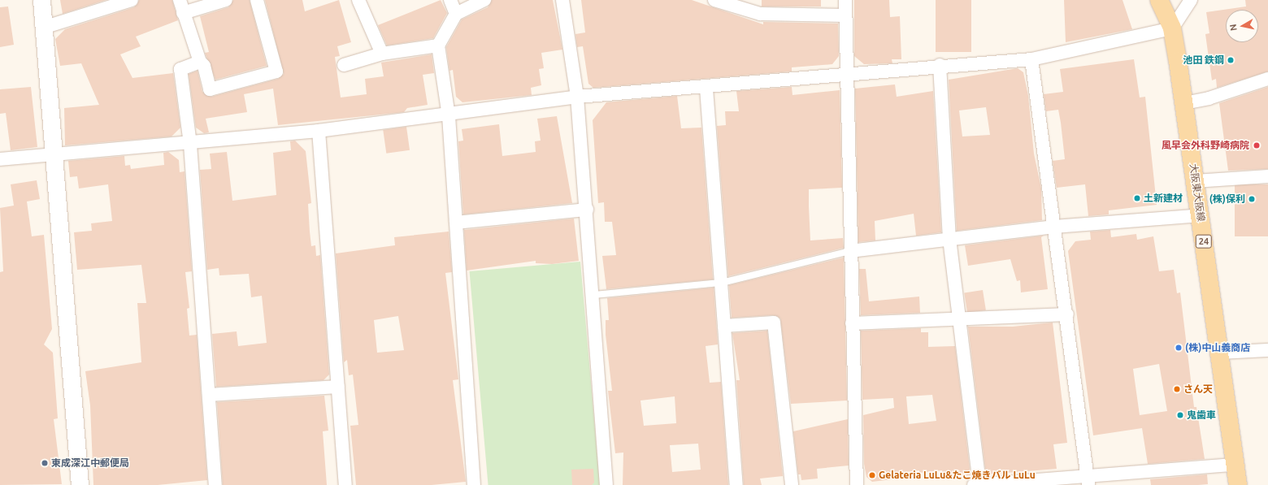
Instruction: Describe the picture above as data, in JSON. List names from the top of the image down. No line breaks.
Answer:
{"streets":{"main road":["大阪東大阪線","24"]},"places":["池田 鉄鋼","風早会外科野崎病院","土新建材","(株)保利","(株)中山義商店","さん天","鬼歯車","東成深江中郵便局","Gelateria LuLu&たこ焼きバル LuLu"],"north":"left"}
